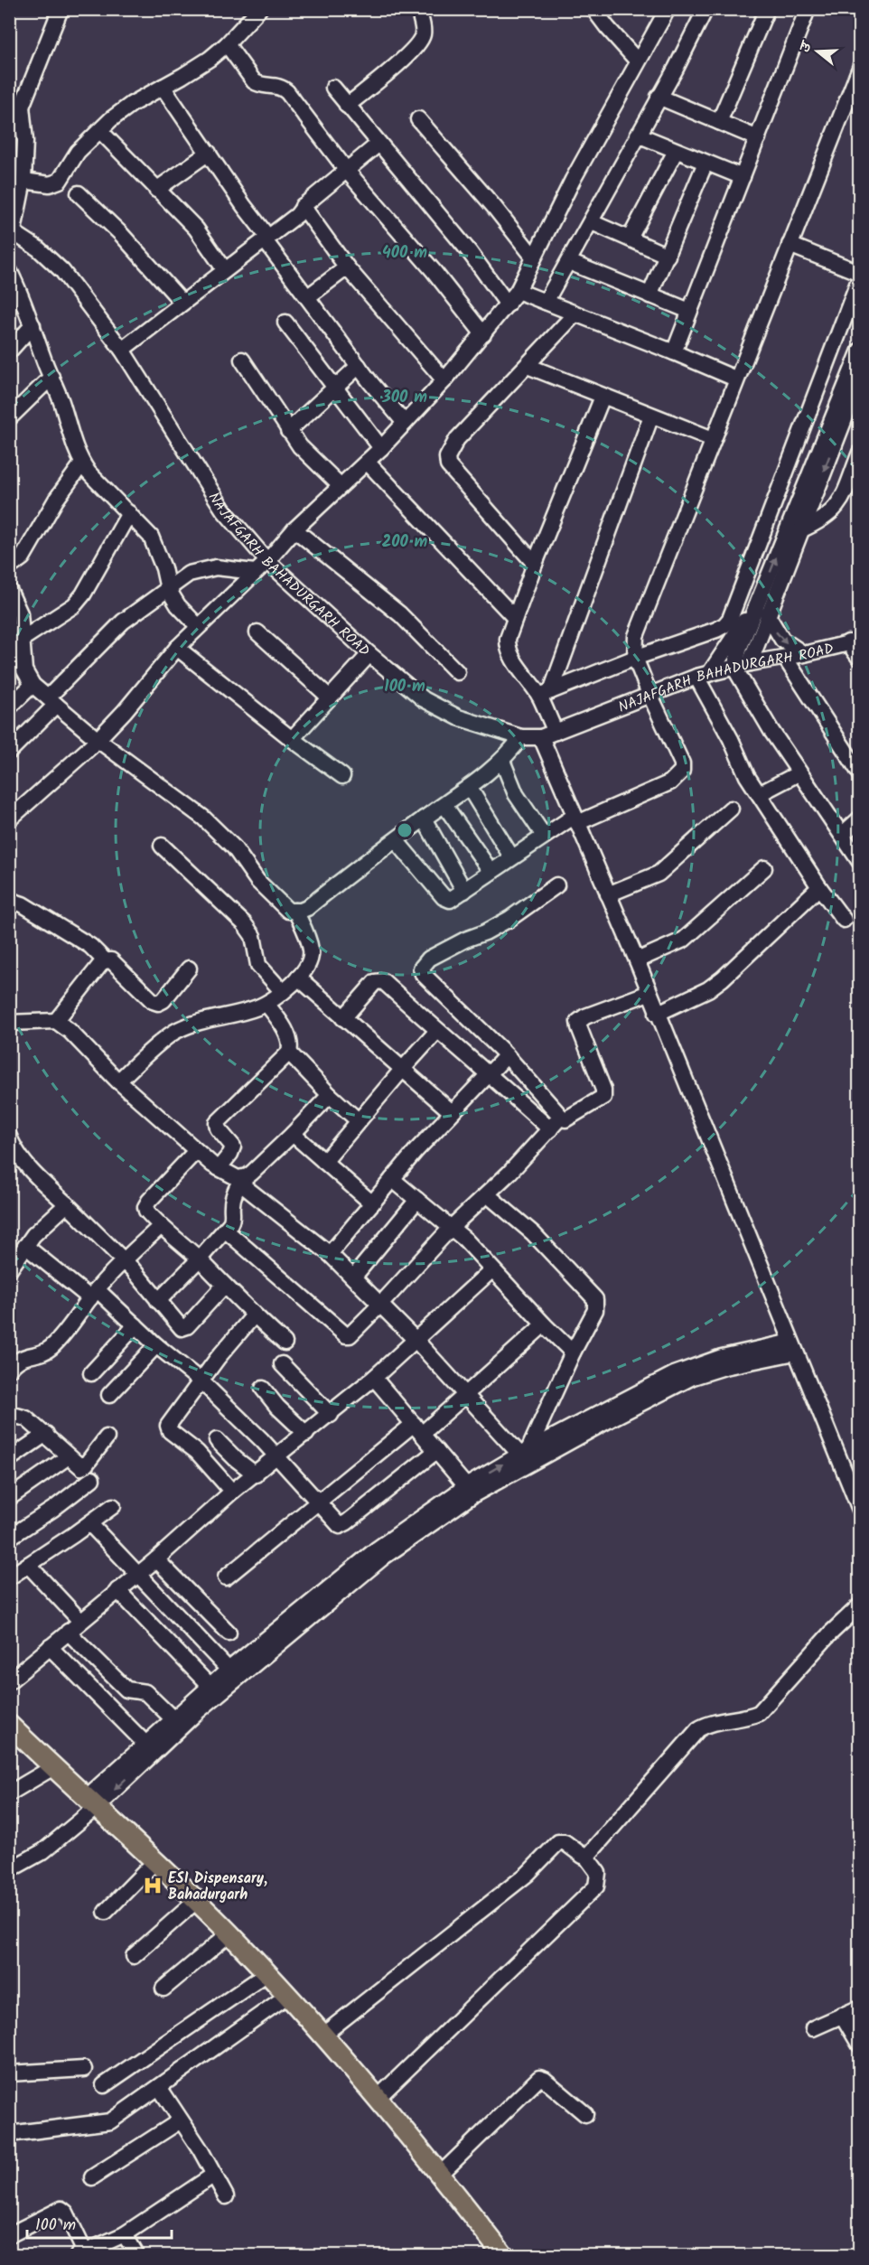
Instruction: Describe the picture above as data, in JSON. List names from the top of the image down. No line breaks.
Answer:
{"streets":{"street":["NAJAFGARH BAHADURGARH ROAD"]},"places":{"hospital":["ESI Dispensary, Bahadurgarh"]},"scale_bar":"100 m","north":"left","rings":["400 m","300 m","200 m","100 m"]}
